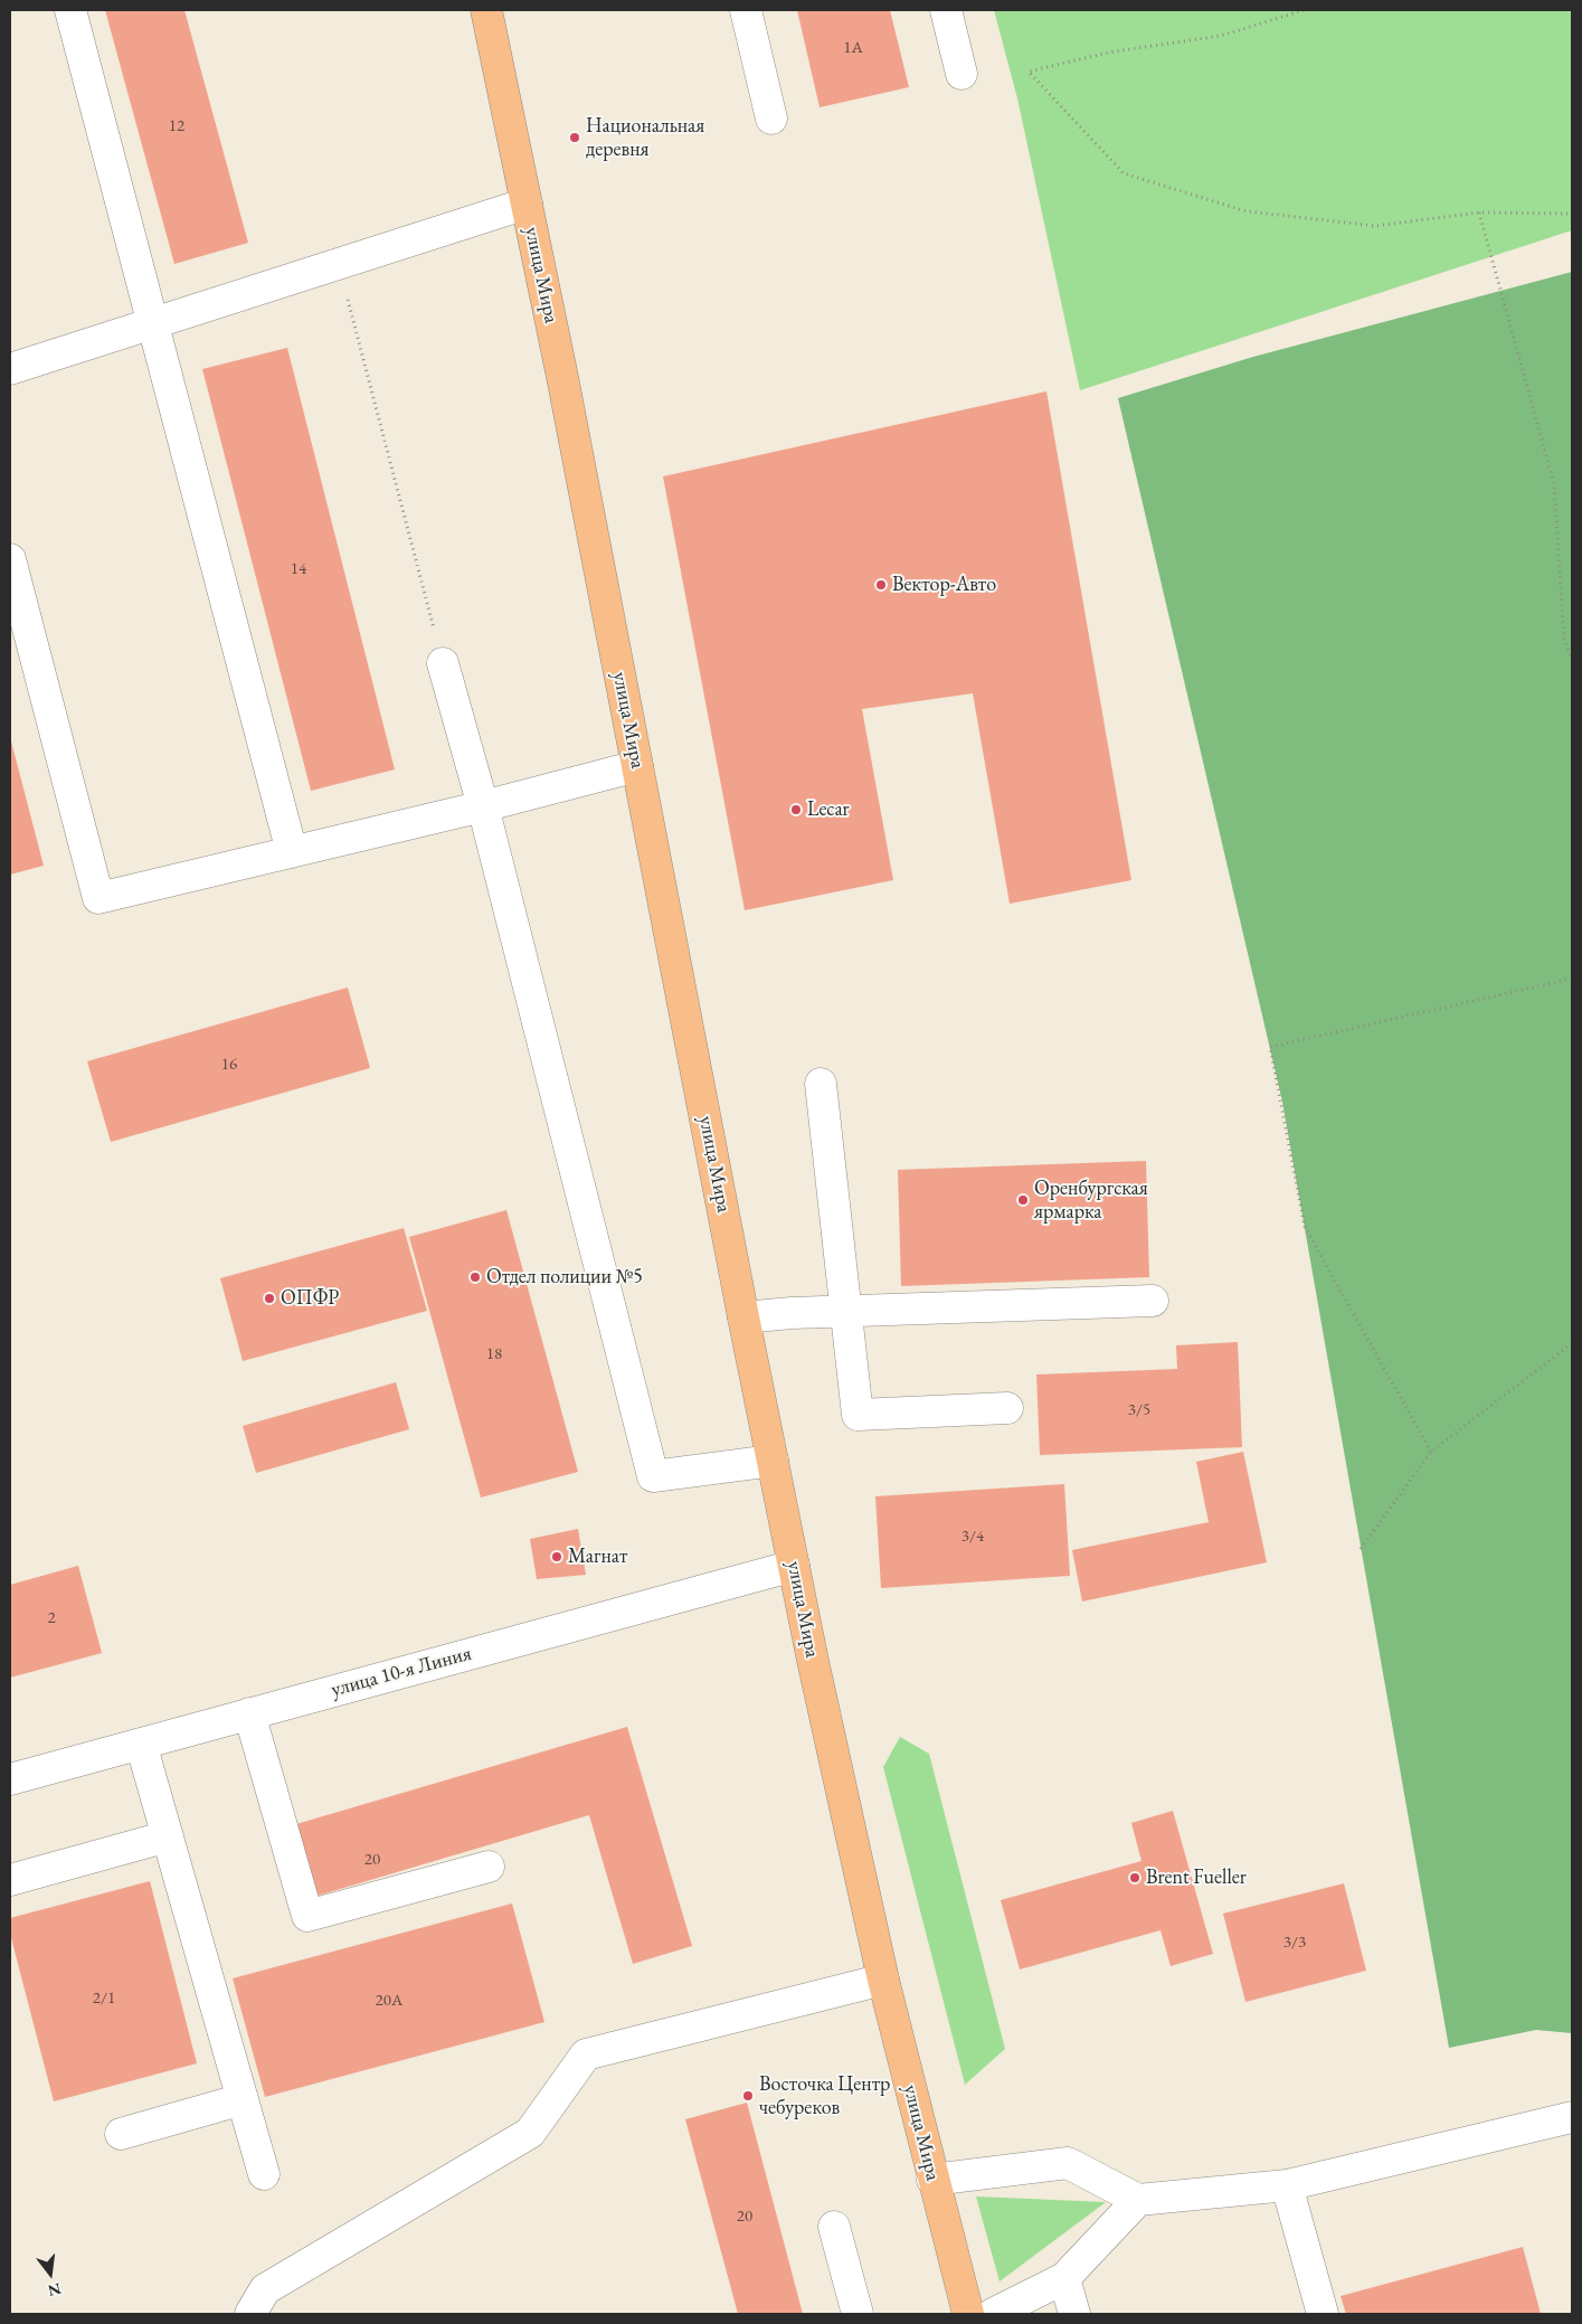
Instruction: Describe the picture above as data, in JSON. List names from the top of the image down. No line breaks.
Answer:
{"streets":{"main road":["улица Мира"],"street":["улица 10-я Линия"]},"crossings":[["улица Мира","улица 10-я Линия"]],"places":["Национальная деревня","Вектор-Авто","Lecar","Оренбургская ярмарка","Отдел полиции №5","ОПФР","Магнат","Brent Fueller","Восточка Центр чебуреков"],"house_numbers":["1А","12","14","16","18","3/5","3/4","2","20","3/3","2/1","20А","20"],"north":"bottom"}
